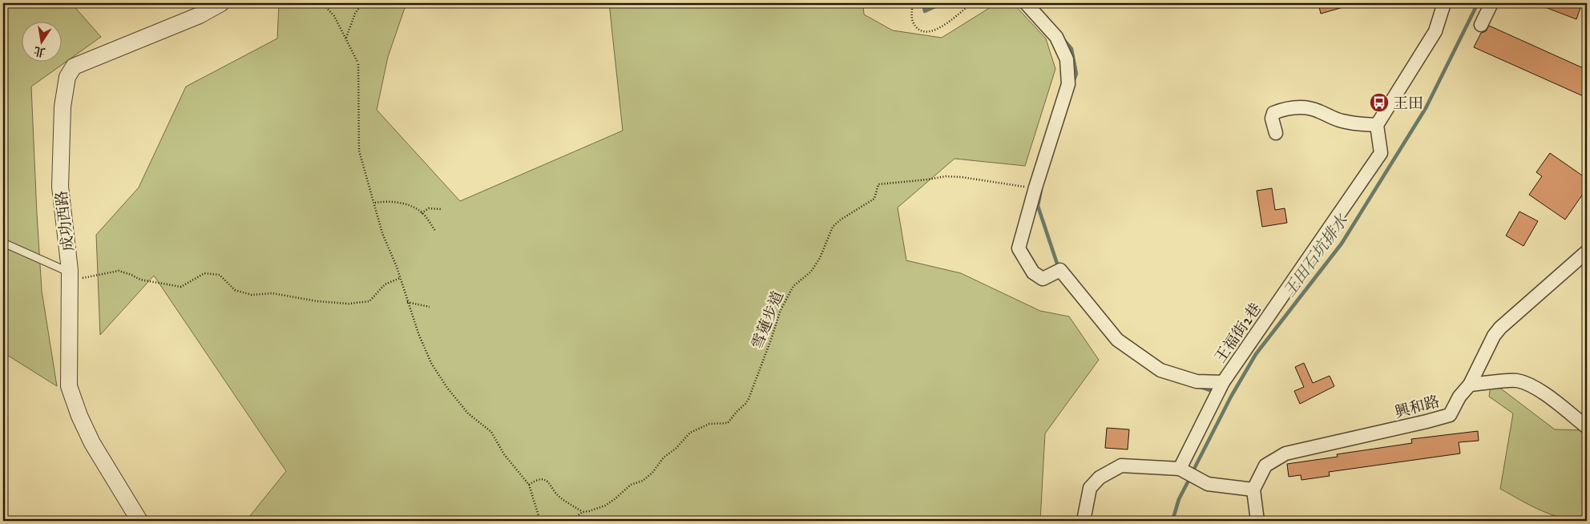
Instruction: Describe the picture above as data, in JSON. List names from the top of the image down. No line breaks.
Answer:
{"streets":{"street":["成功西路","王福街2巷","興和路"],"path":["雪蓮步道"]},"water":["王田石坑排水"],"places":{"bus stop":["王田"]},"north":"bottom"}
